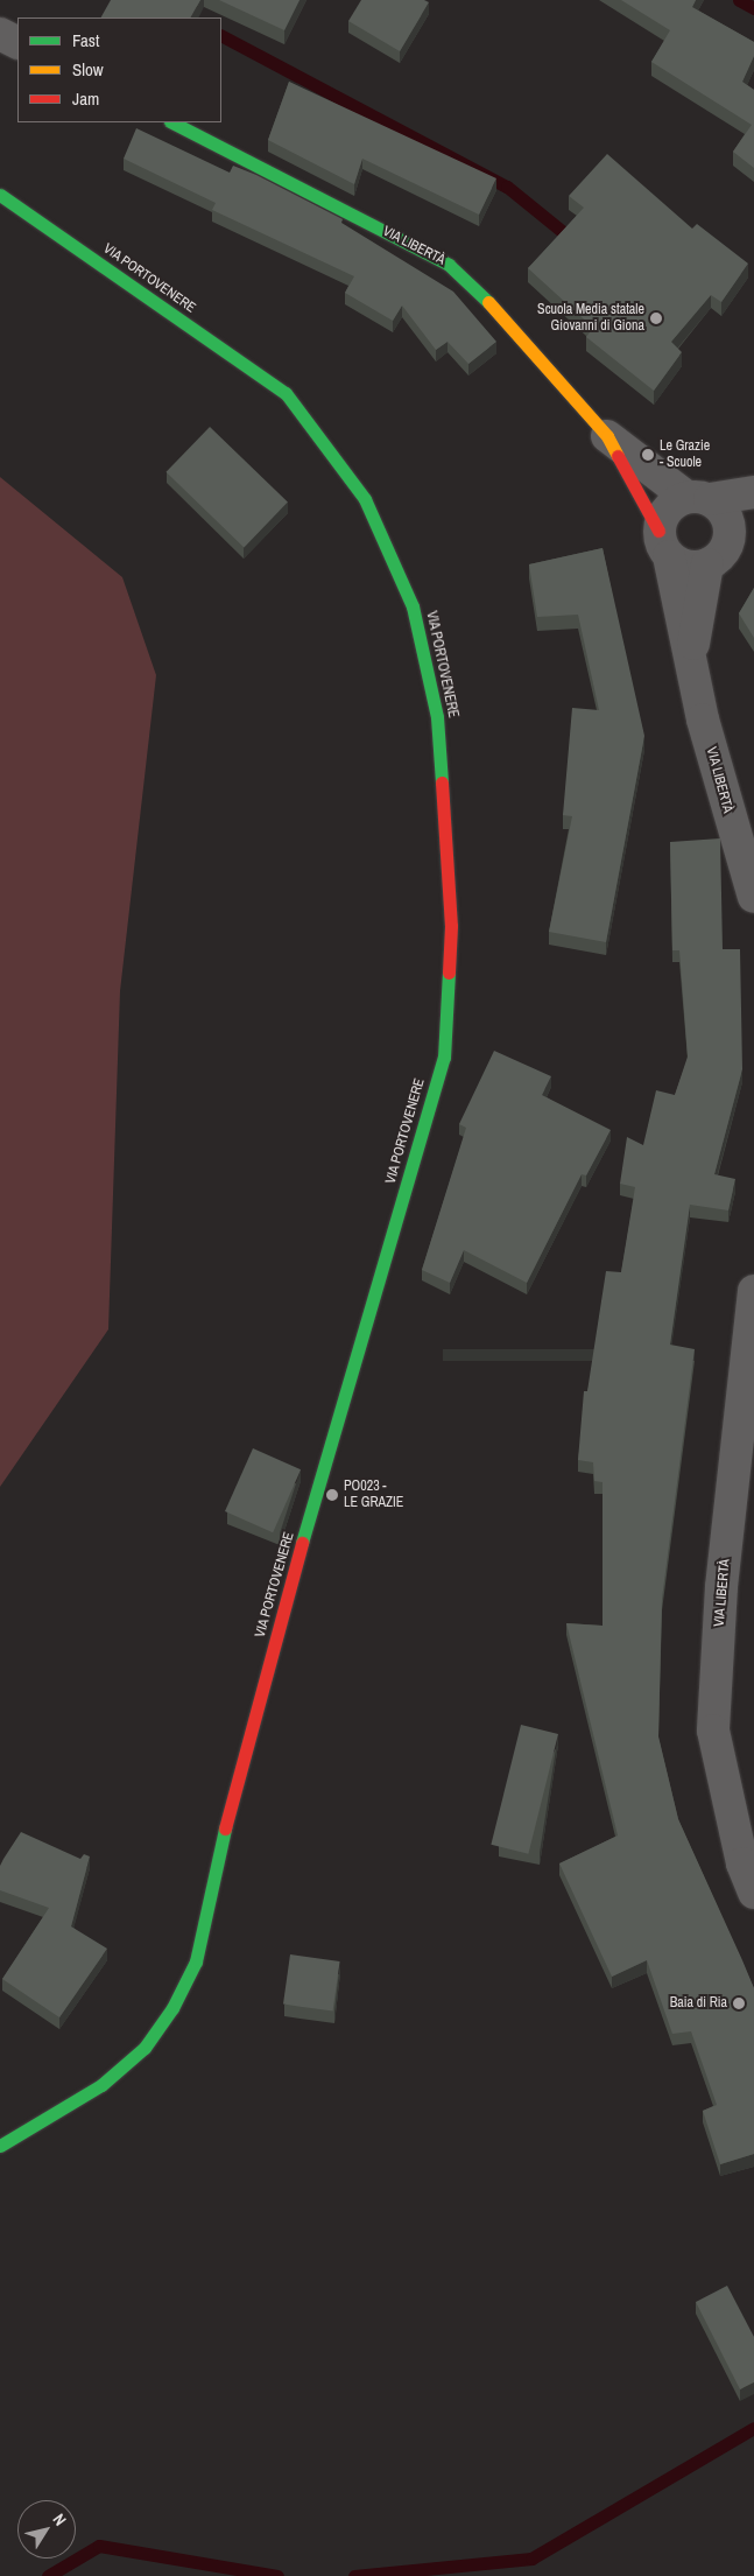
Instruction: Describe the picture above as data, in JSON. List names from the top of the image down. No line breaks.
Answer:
{"streets":{"main road":["VIA LIBERTÀ","VIA PORTOVENERE"]},"places":["Scuola Media statale Giovanni di Giona","Le Grazie - Scuole","PO023 - LE GRAZIE","Baia di Ria"],"legend":["Fast","Slow","Jam"],"north":"top right"}
